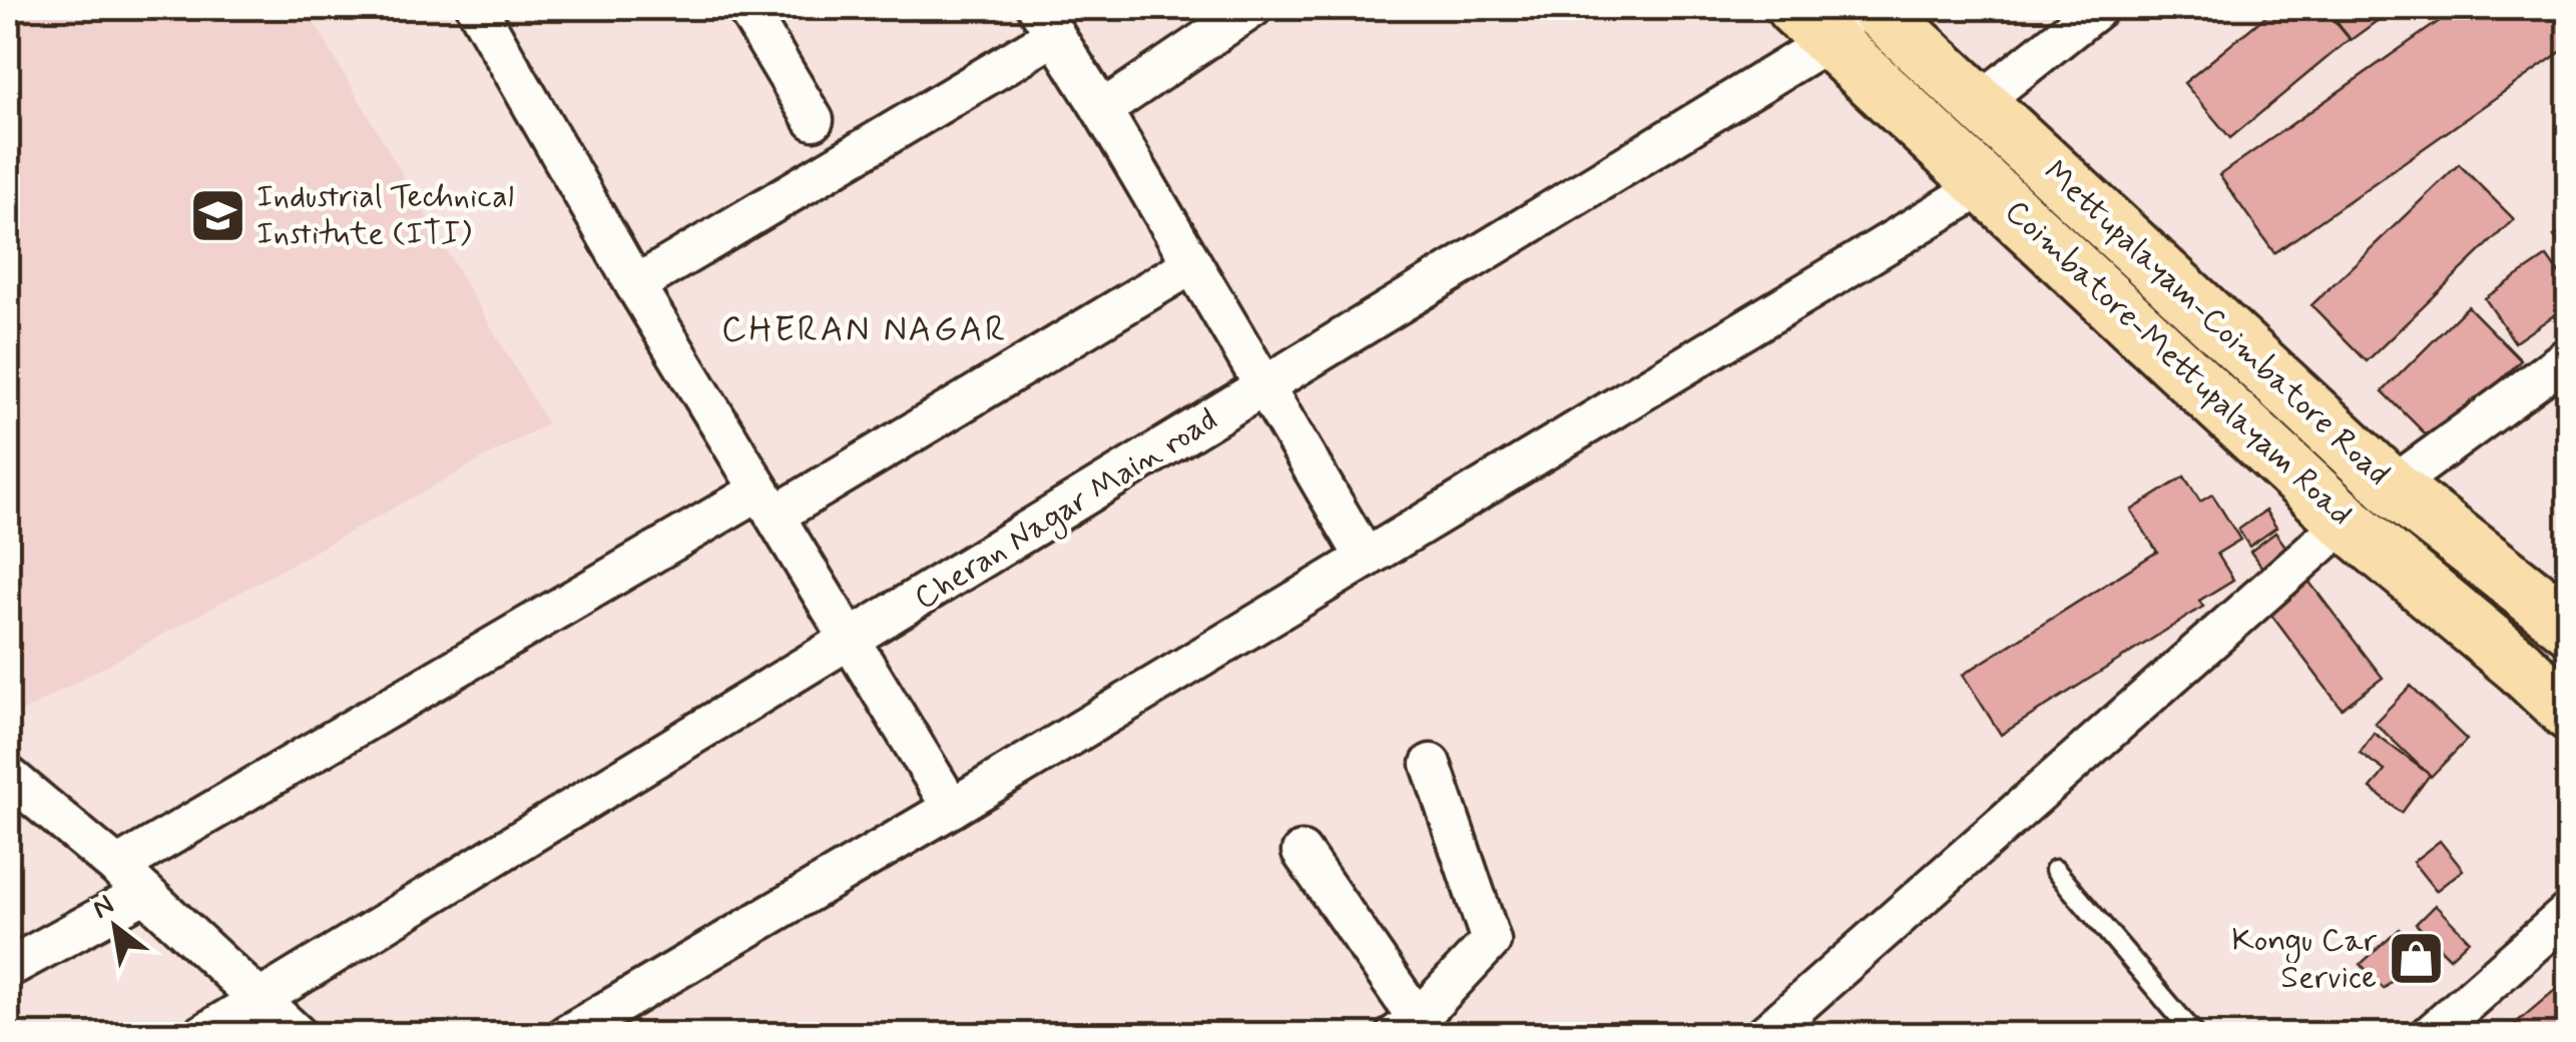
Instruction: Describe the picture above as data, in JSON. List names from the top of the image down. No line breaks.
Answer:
{"streets":{"highway":["Mettupalayam-Coimbatore Road","Coimbatore-Mettupalayam Road"],"street":["Cheran Nagar Main road"]},"crossings":[["Coimbatore-Mettupalayam Road","Cheran Nagar Main road"]],"districts":["CHERAN NAGAR"],"places":{"school or university":["Industrial Technical Institute (ITI)"],"shop":["Kongu Car Service"]},"north":"top left"}
